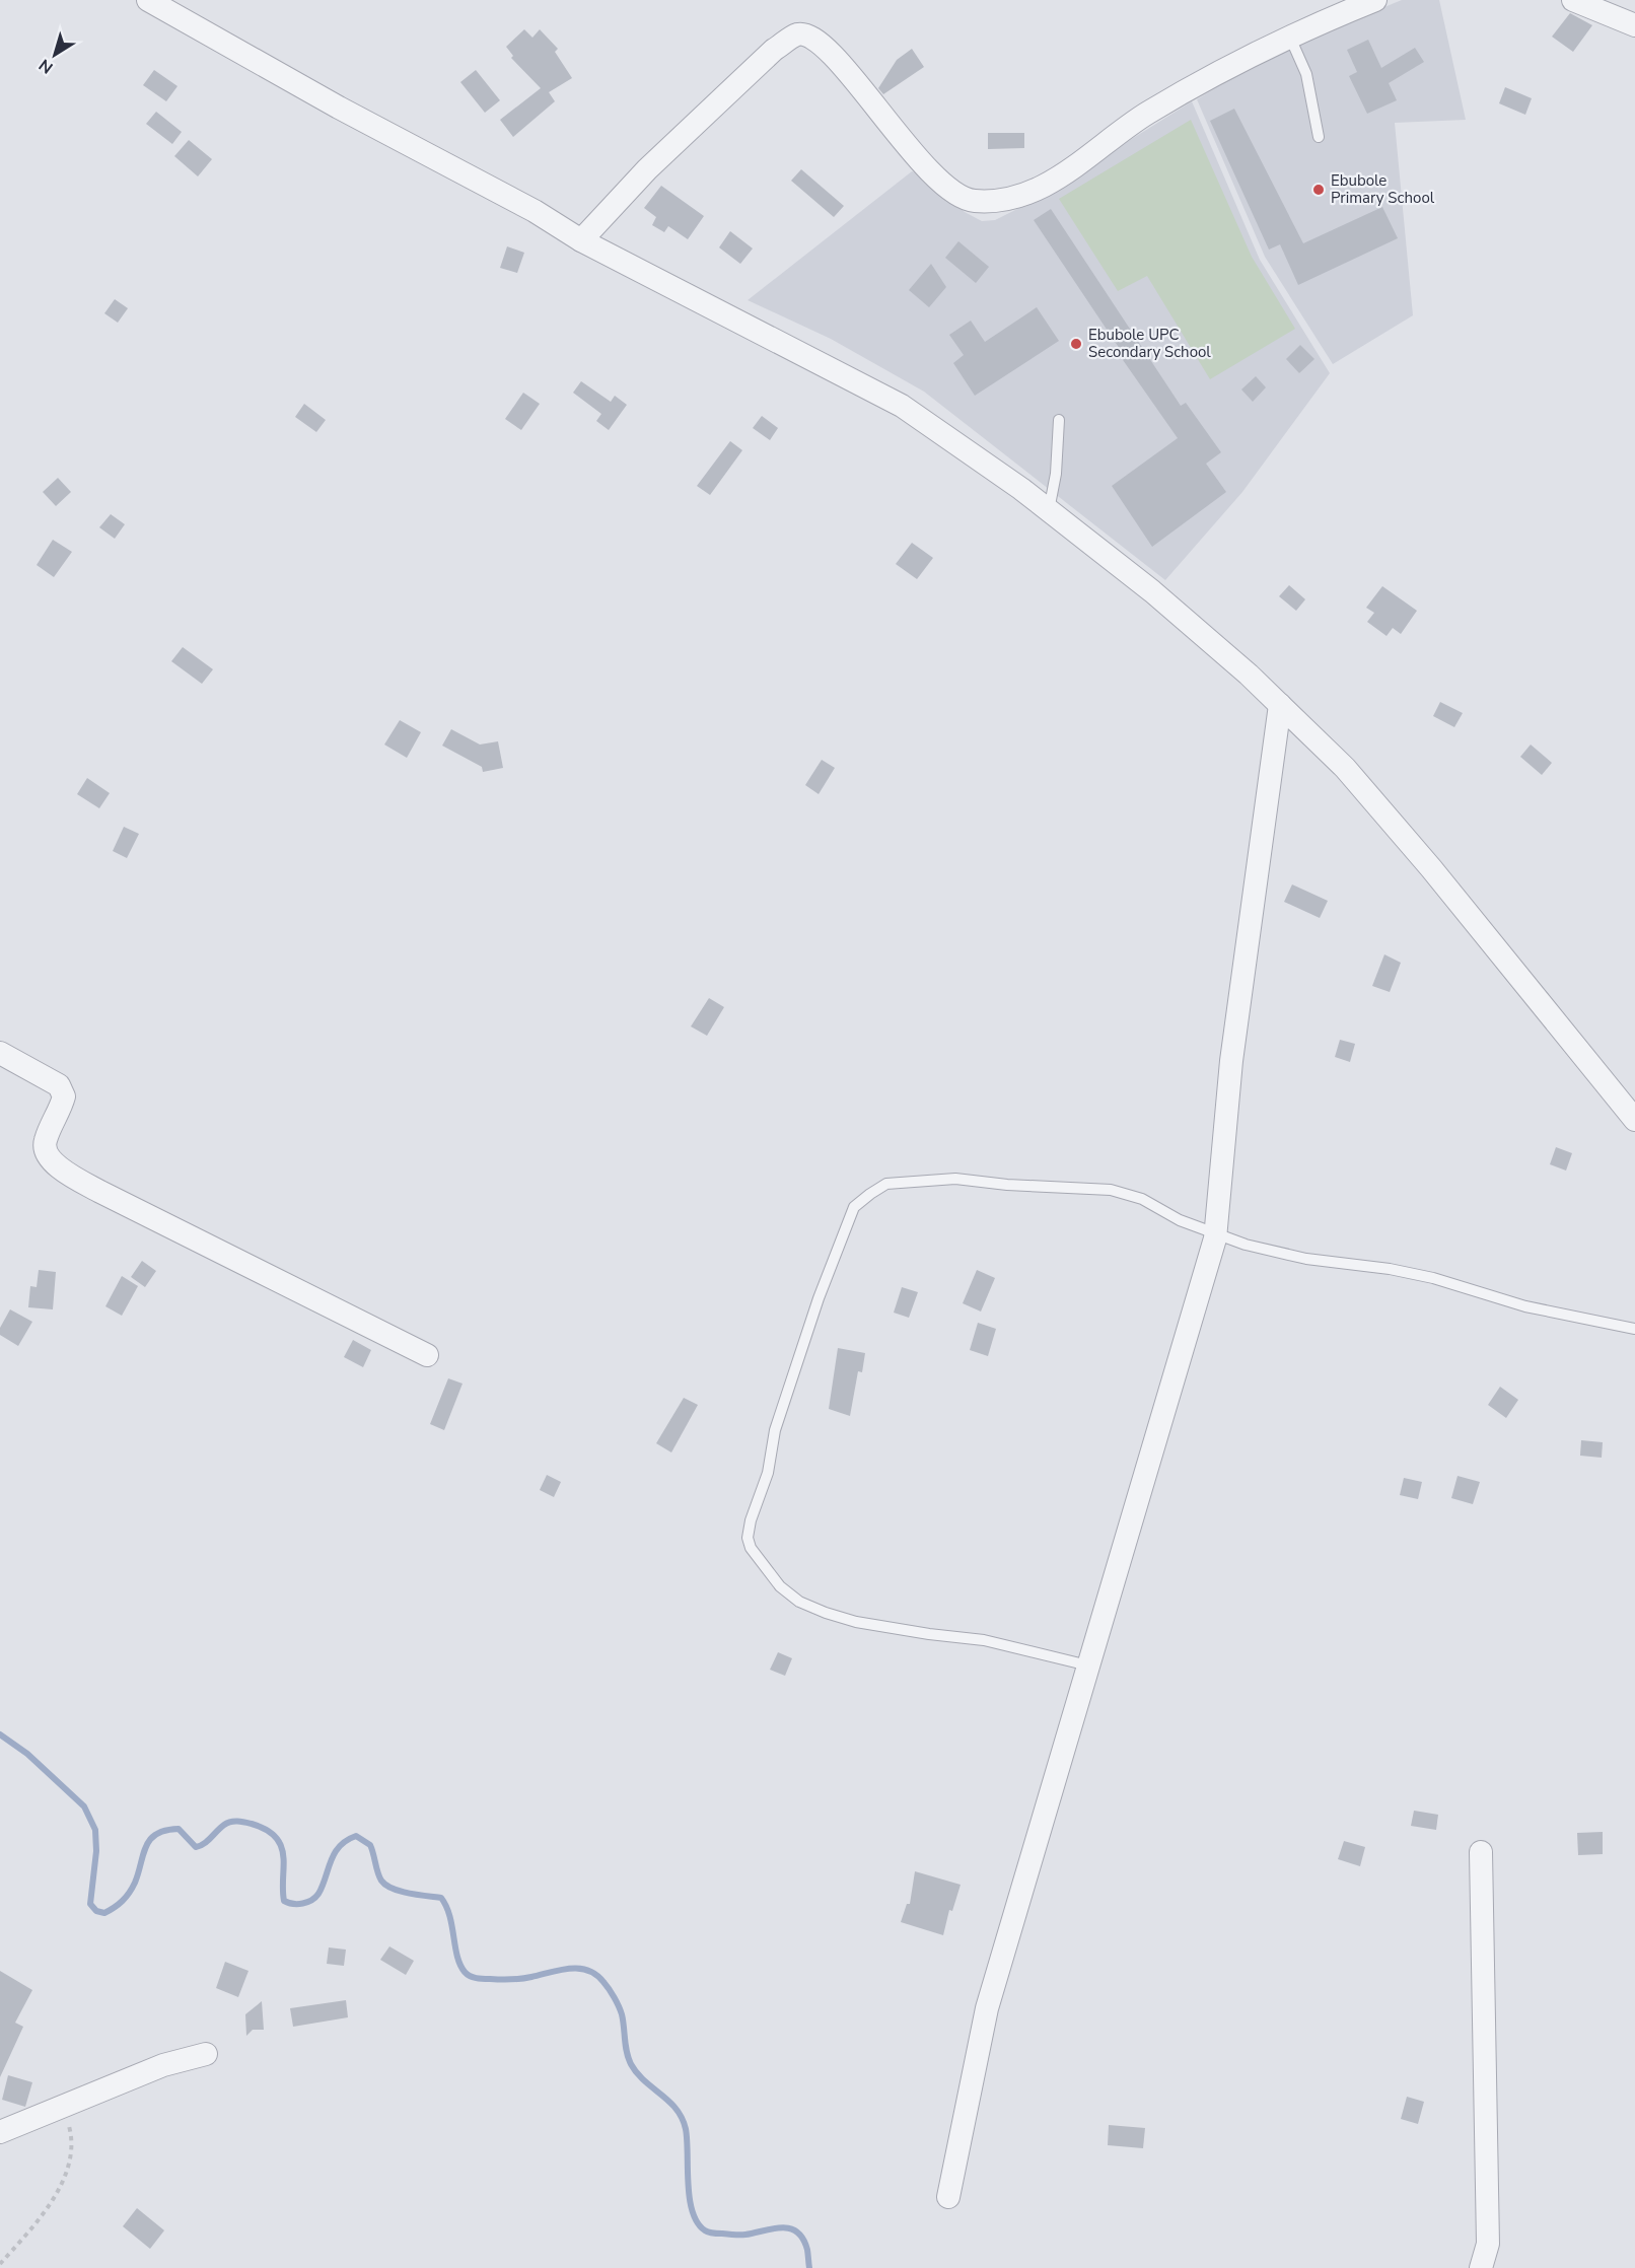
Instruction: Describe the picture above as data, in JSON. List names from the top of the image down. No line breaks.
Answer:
{"places":["Ebubole Primary School","Ebubole UPC Secondary School"],"north":"bottom left"}
